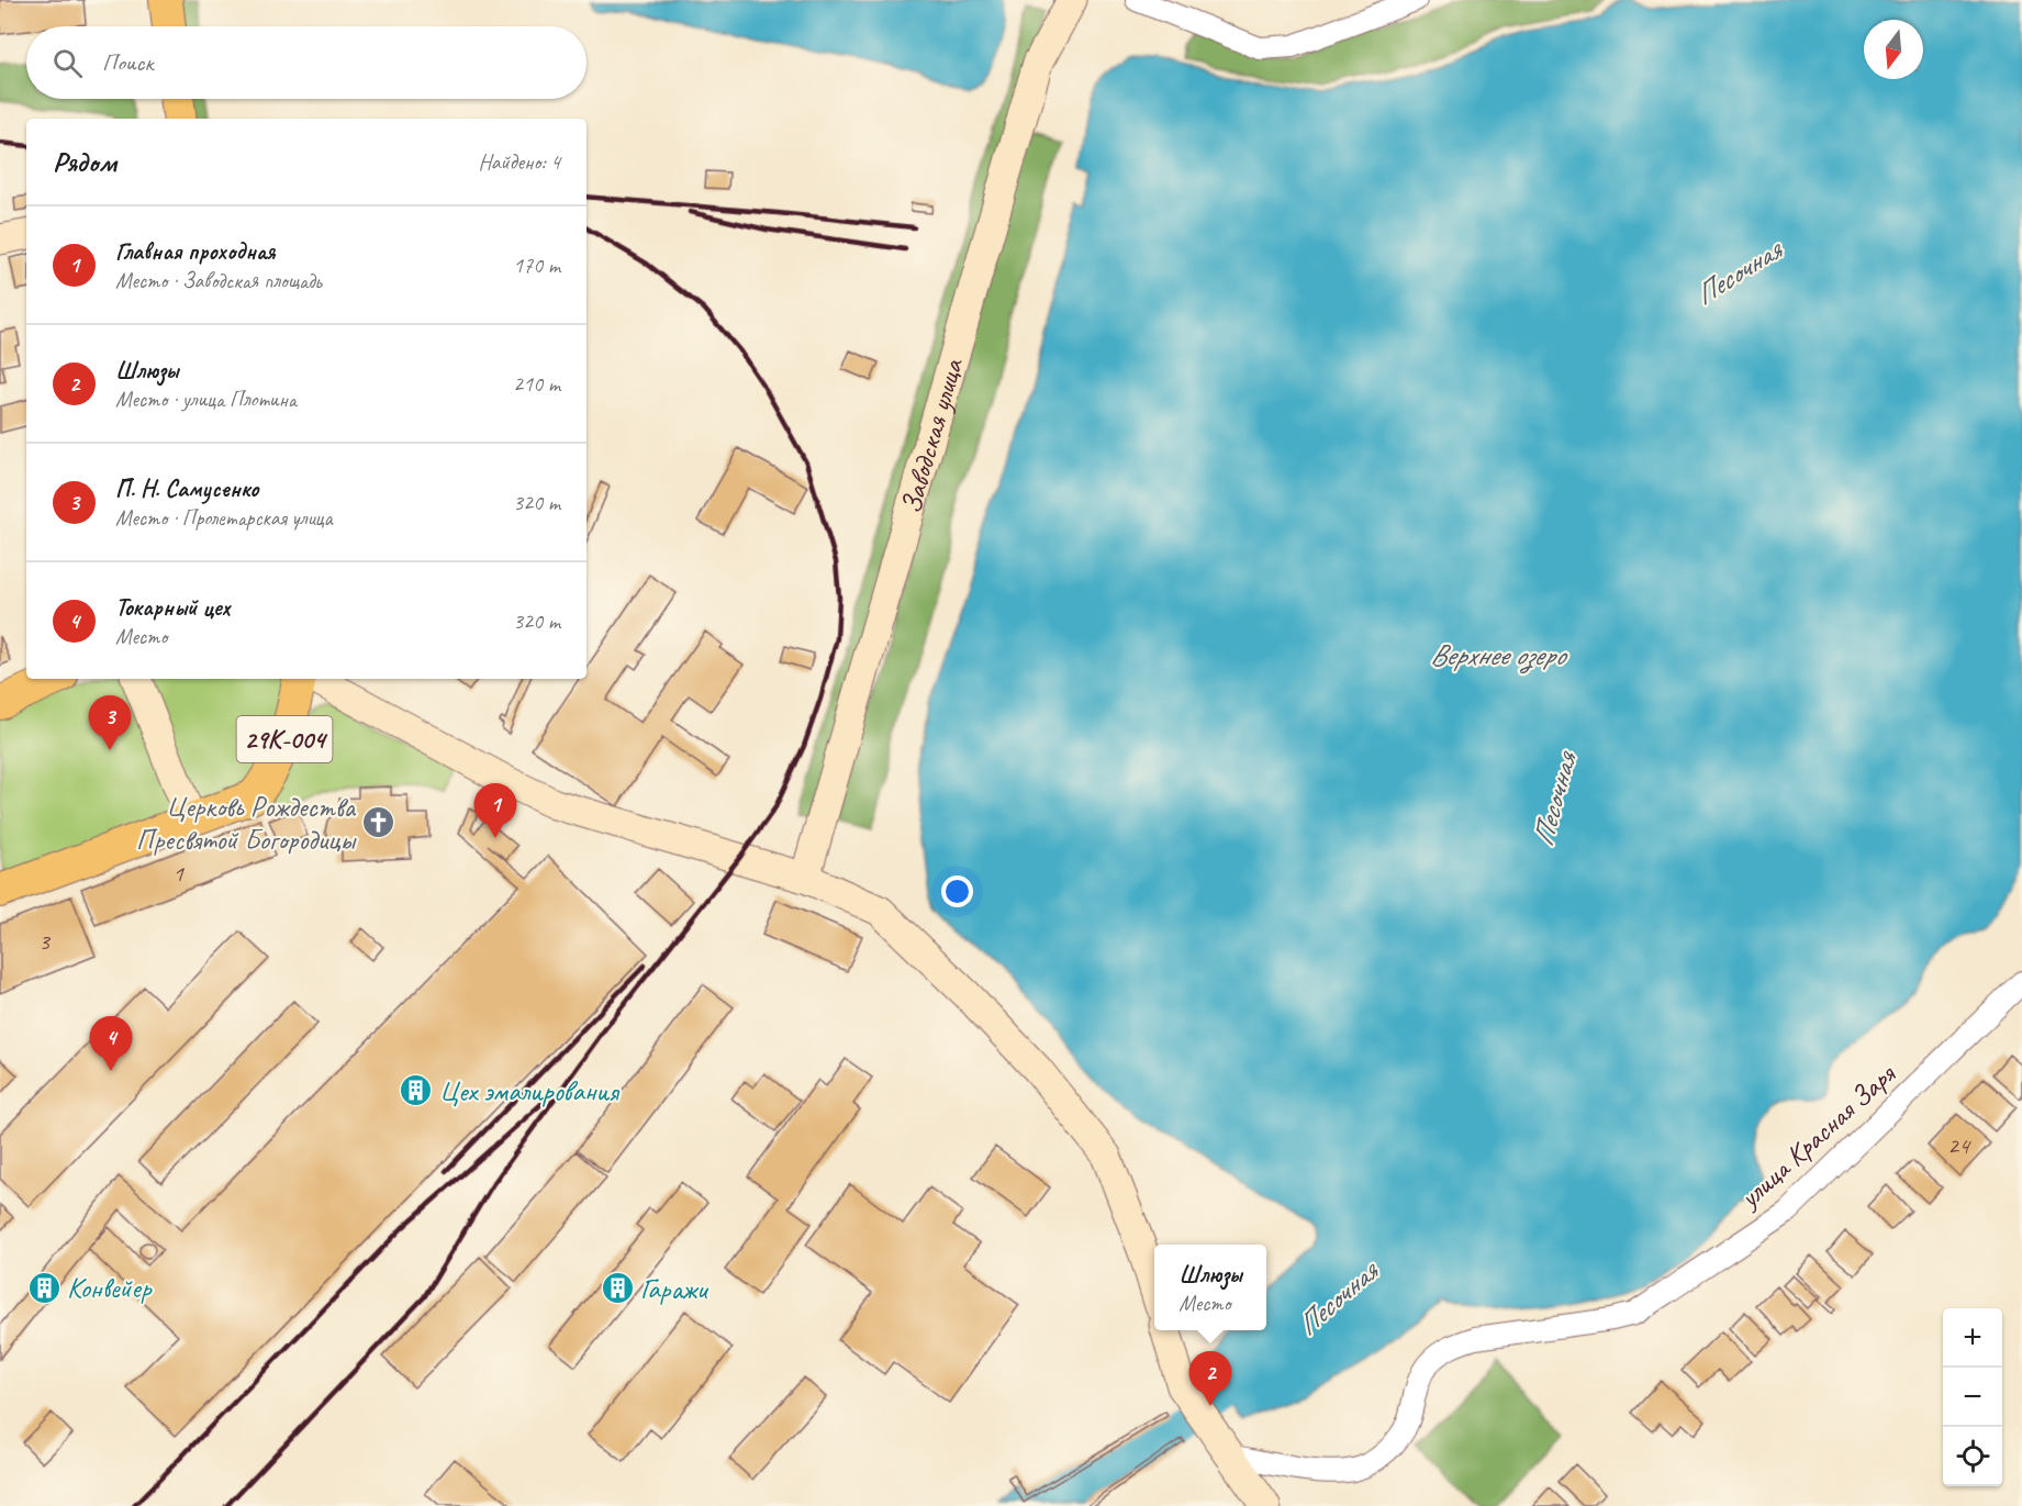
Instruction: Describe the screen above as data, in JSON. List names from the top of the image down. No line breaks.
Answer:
{"streets":{"main road":["Заводская улица","29К-004"],"street":["улица Красная Заря"]},"water":["Песочная","Верхнее озеро"],"places":{"church":["Церковь Рождества Пресвятой Богородицы"],"building":["Цех эмалирования","Конвейер","Гаражи"]},"house_numbers":["1","3","24"],"north":"bottom","page":{"search":"Поиск","heading":["Рядом","Найдено: 4"],"list":[{"mark":"1","name":"Главная проходная","note":"Место · Заводская площадь","value":"170 m"},{"mark":"2","name":"Шлюзы","note":"Место · улица Плотина","value":"210 m"},{"mark":"3","name":"П. Н. Самусенко","note":"Место · Пролетарская улица","value":"320 m"},{"mark":"4","name":"Токарный цех","note":"Место","value":"320 m"}],"pins":["3","1","4","2"],"popup":["Шлюзы","Место"],"map_buttons":["+","−"]}}
